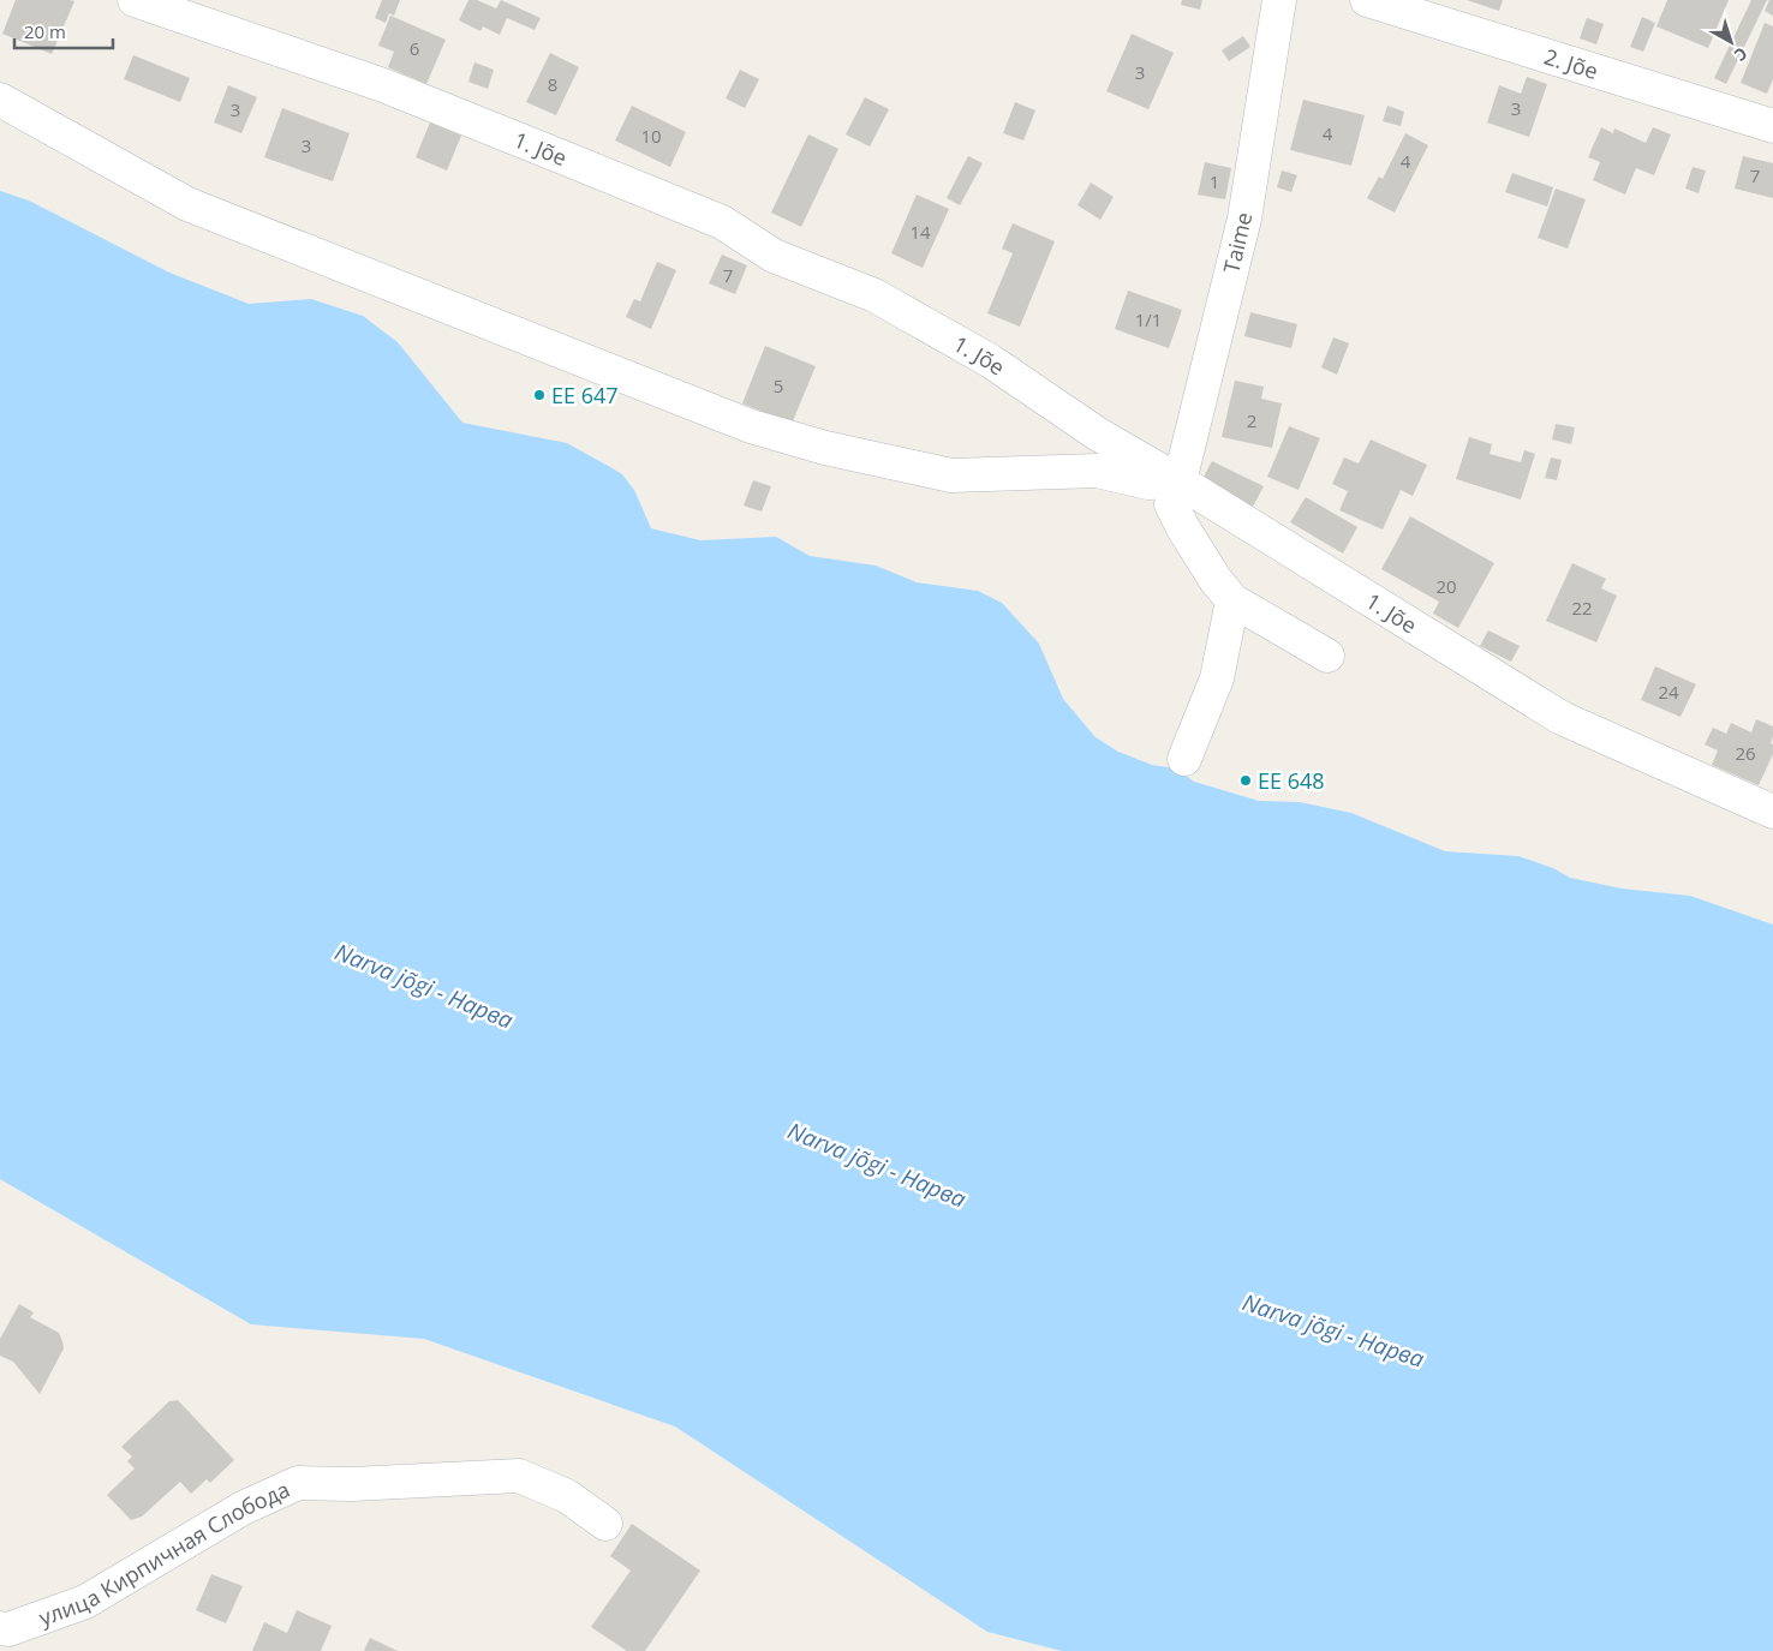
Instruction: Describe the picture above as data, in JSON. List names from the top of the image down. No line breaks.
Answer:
{"streets":{"street":["2. Jõe","1. Jõe","Taime","улица Кирпичная Слобода"]},"crossings":[["1. Jõe","Taime"]],"water":["Narva jõgi - Нарва"],"places":["EE 647","EE 648"],"house_numbers":["6","3","8","3","3","4","10","3","4","7","1","14","7","1/1","5","2","20","22","24","26"],"scale_bar":"20 m","north":"bottom right"}
